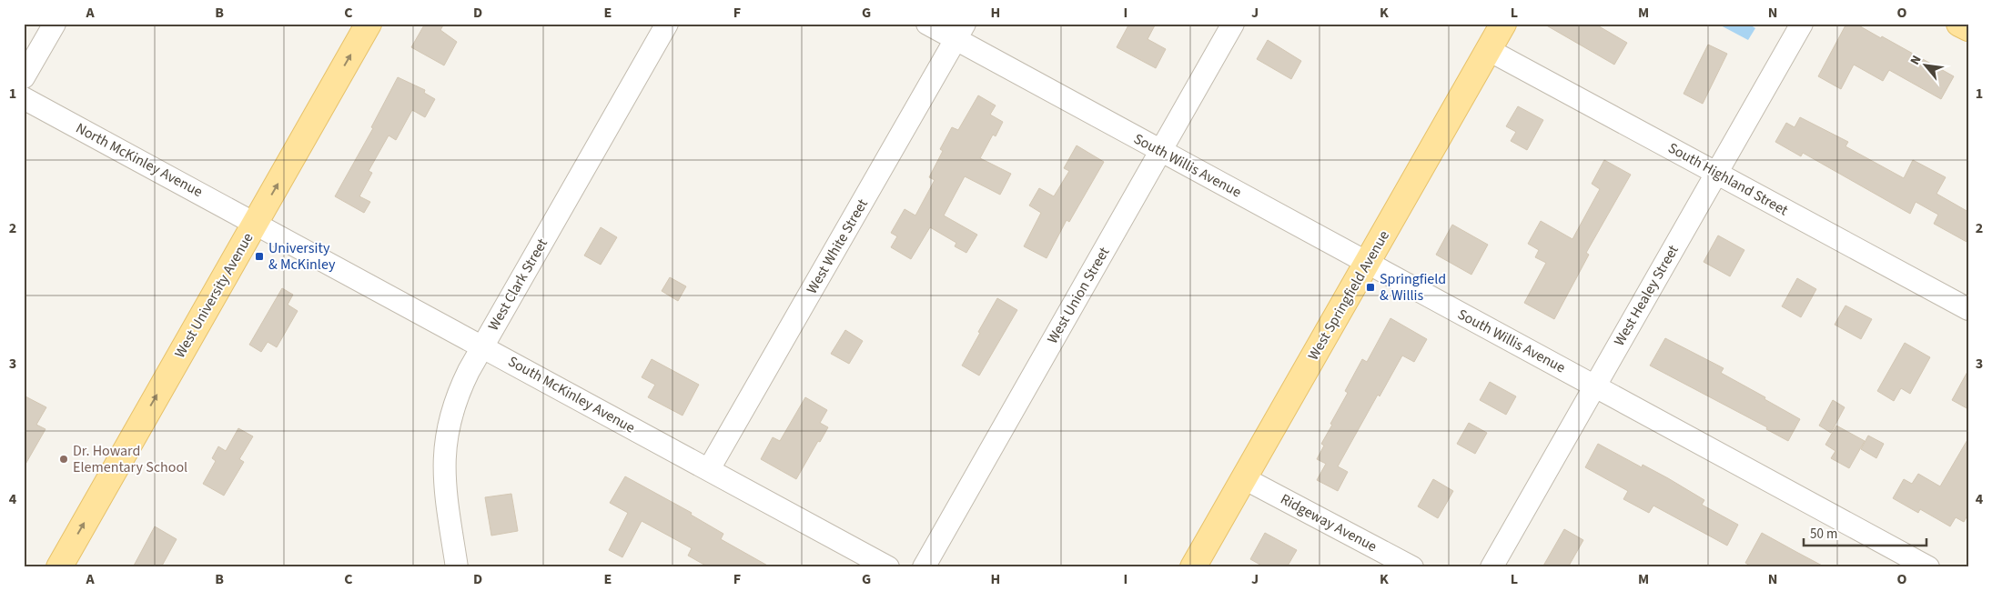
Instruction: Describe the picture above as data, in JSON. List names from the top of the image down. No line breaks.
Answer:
{"streets":{"main road":["West University Avenue","West Springfield Avenue"],"street":["North McKinley Avenue","South Willis Avenue","South Highland Street","West White Street","West Clark Street","West Union Street","West Healey Street","South McKinley Avenue","Ridgeway Avenue"]},"crossings":[["North McKinley Avenue","West University Avenue"],["North McKinley Avenue","South McKinley Avenue"],["South Willis Avenue","West White Street"],["South Willis Avenue","West Union Street"],["South Willis Avenue","West Springfield Avenue"],["South Willis Avenue","West Healey Street"],["South Highland Street","West Springfield Avenue"],["South Highland Street","West Healey Street"],["West White Street","South McKinley Avenue"],["West Clark Street","South McKinley Avenue"],["West University Avenue","South McKinley Avenue"],["West Springfield Avenue","Ridgeway Avenue"]],"one_way":["West University Avenue"],"places":{"transit":["University & McKinley","Springfield & Willis"],"other":["Dr. Howard Elementary School"]},"scale_bar":"50 m","north":"top left","grid":{"columns":["A","B","C","D","E","F","G","H","I","J","K","L","M","N","O"],"rows":["1","2","3","4"]}}
